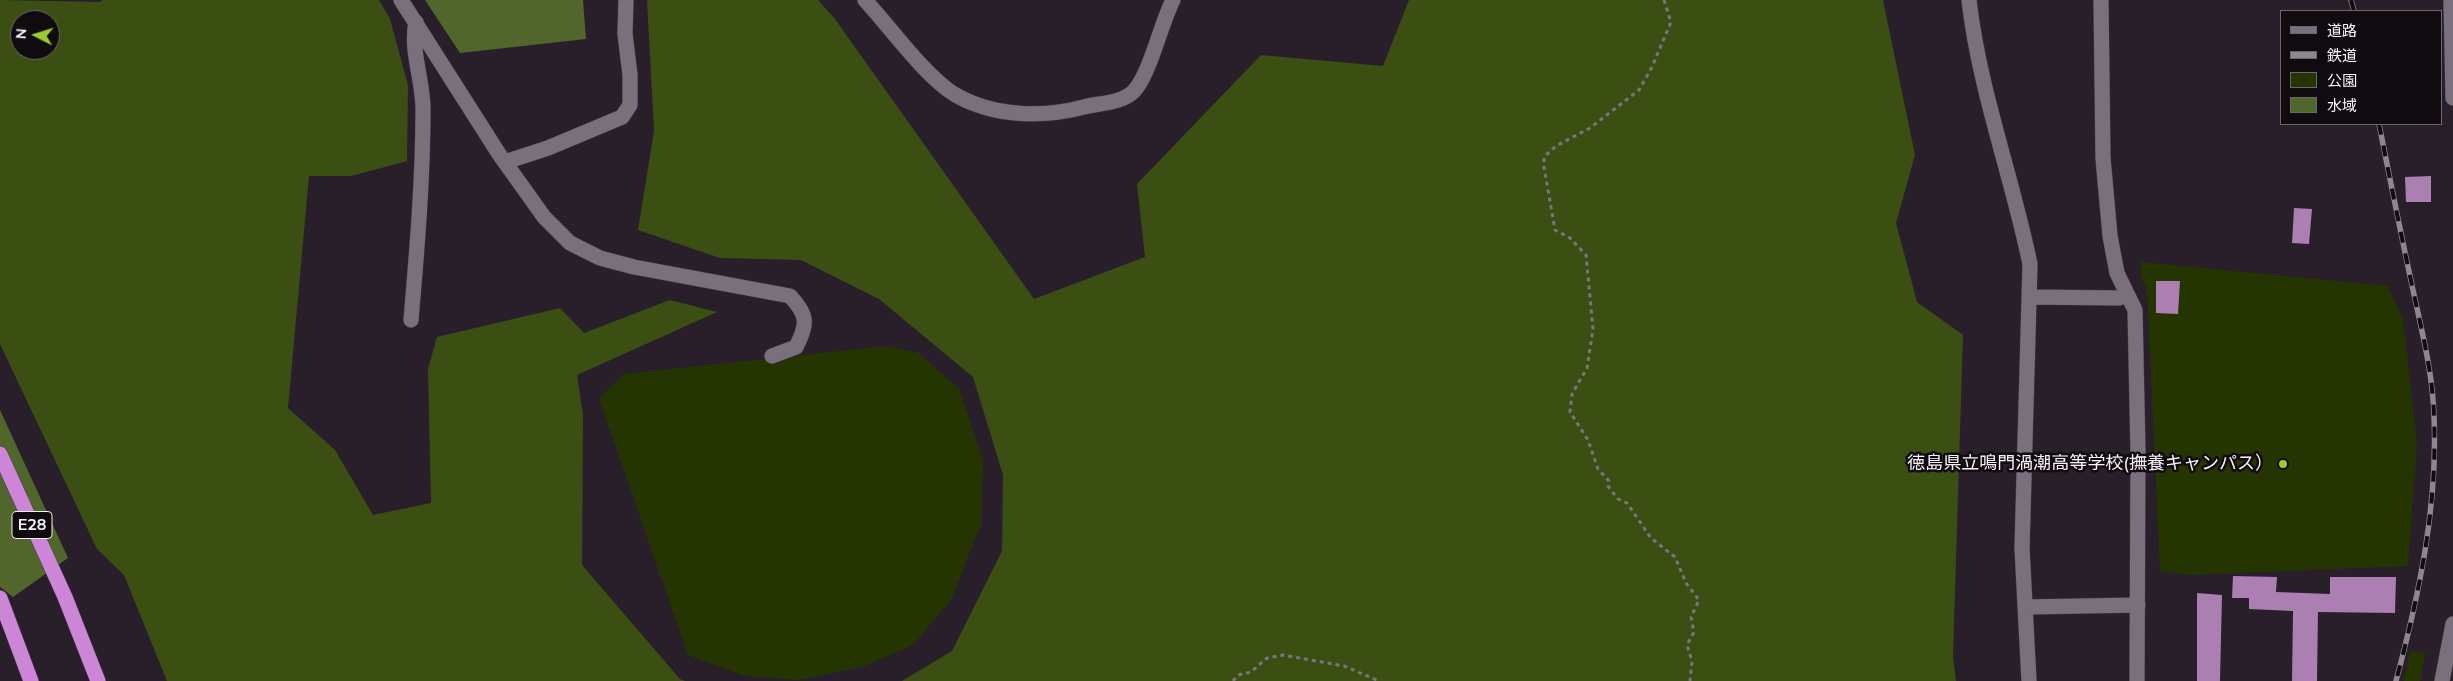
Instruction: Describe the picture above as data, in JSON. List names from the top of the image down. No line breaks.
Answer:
{"streets":{"highway":["E28"]},"places":["徳島県立鳴門渦潮高等学校(撫養キャンパス）"],"legend":["道路","鉄道","公園","水域"],"north":"left"}
